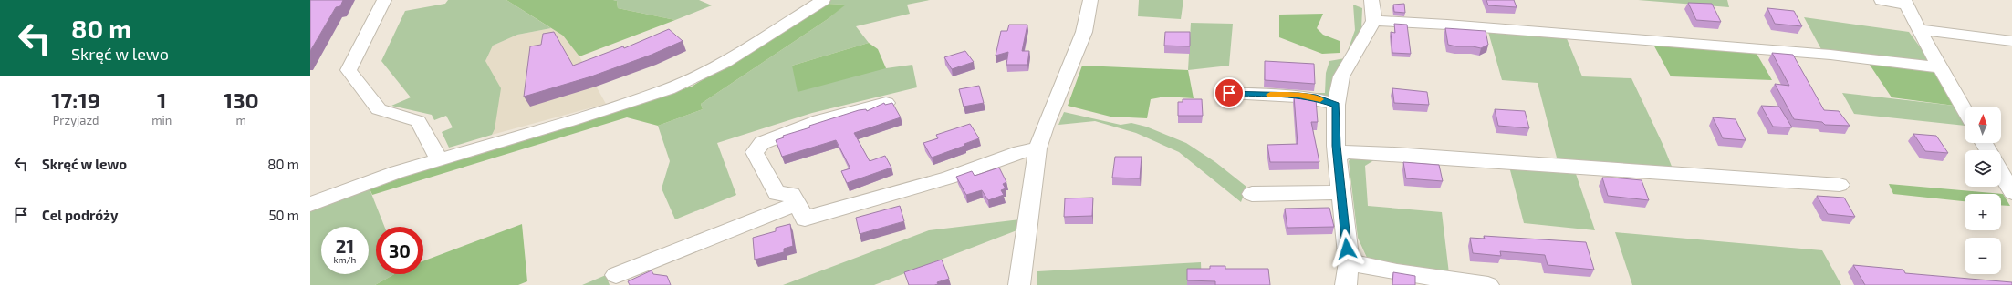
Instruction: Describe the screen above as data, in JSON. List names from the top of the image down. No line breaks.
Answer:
{"north":"top","page":{"turn":["80 m","Skręć w lewo"],"eta":["17:19","Przyjazd","1","min","130","m"],"map_buttons":["+","−"],"list":[{"name":"Skręć w lewo","value":"80 m"},{"name":"Cel podróży","value":"50 m"}],"speed":"21 km/h","limit":"30"}}
